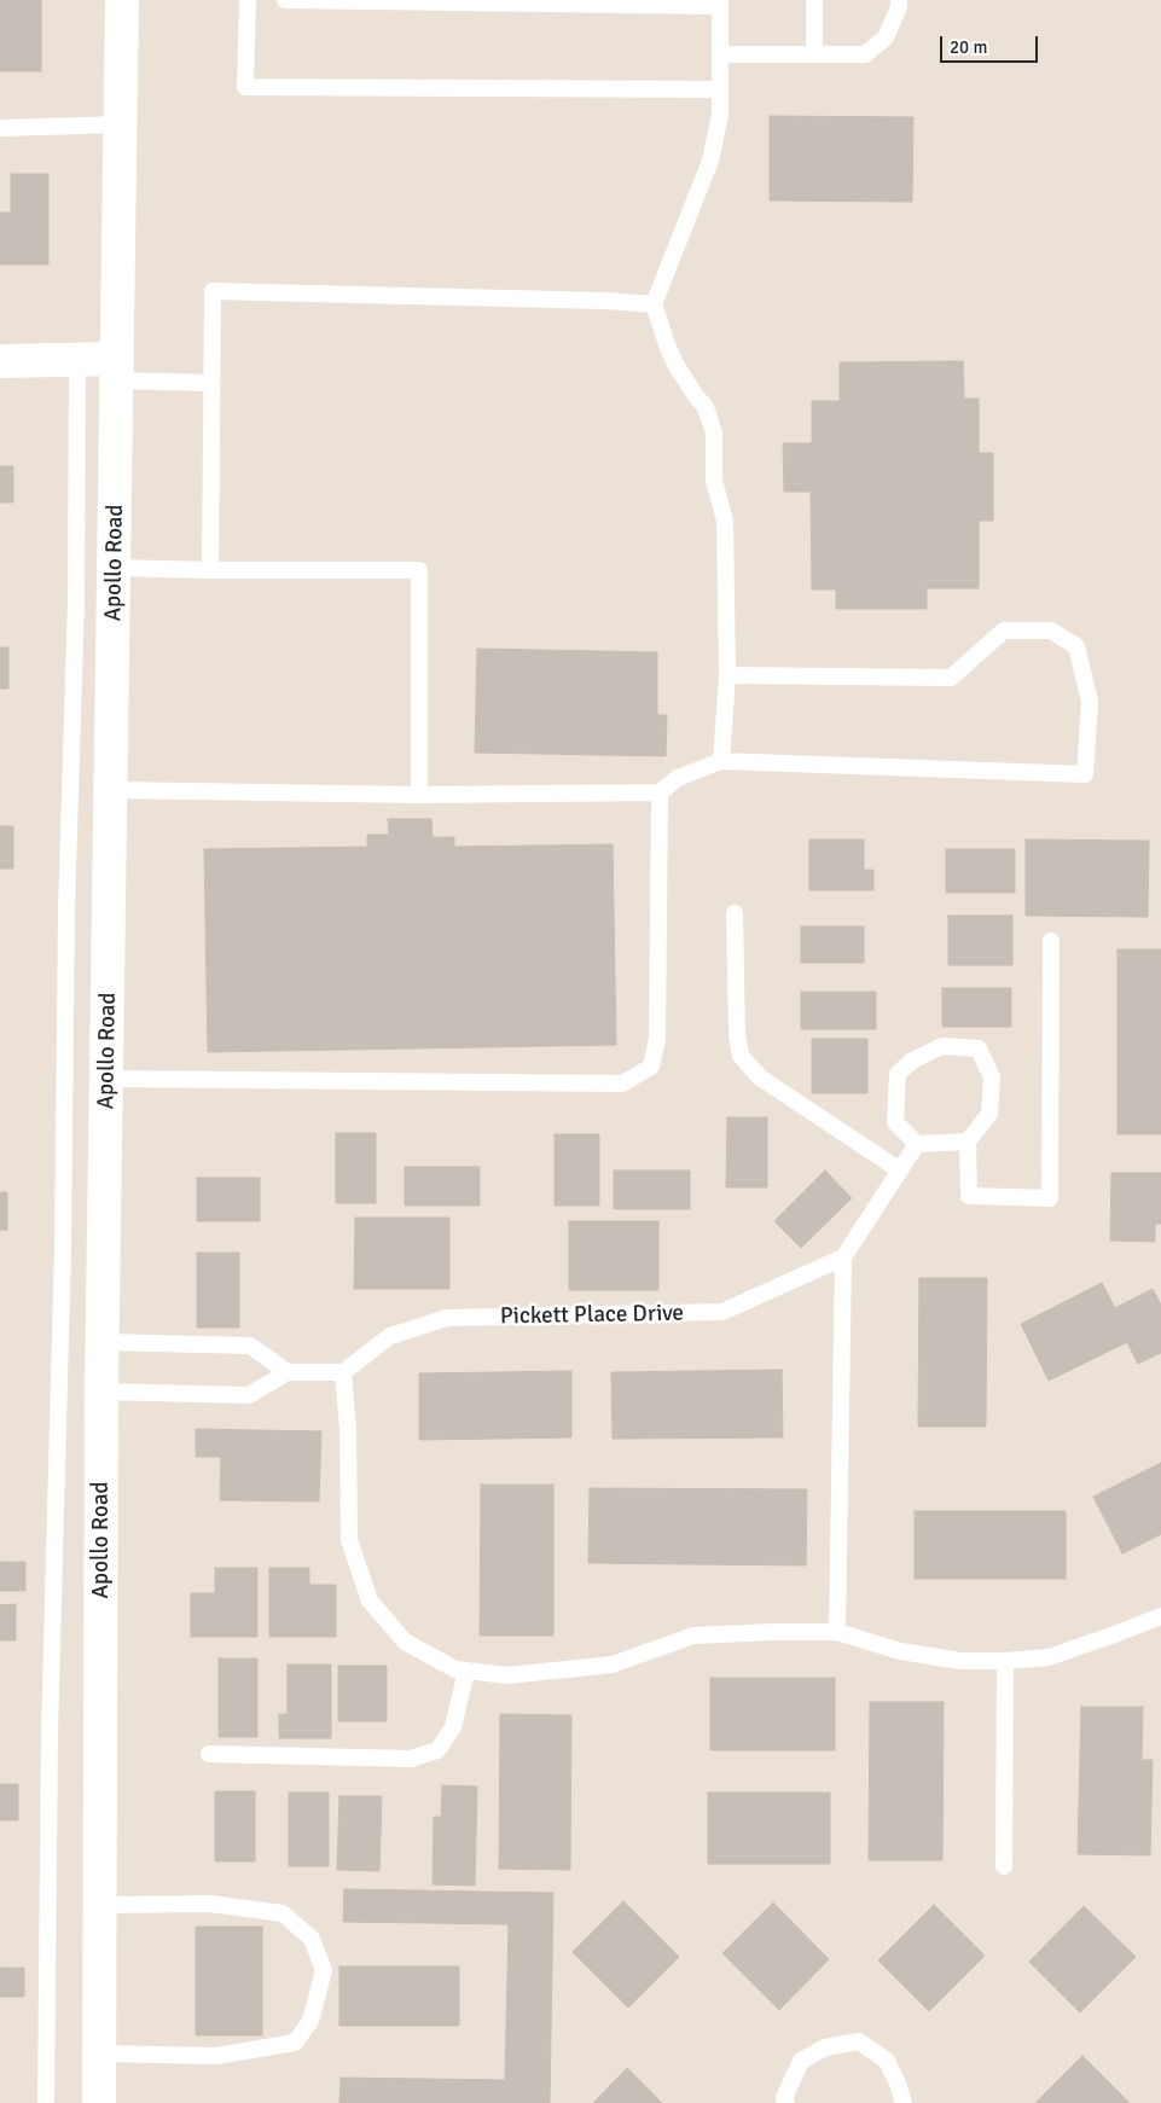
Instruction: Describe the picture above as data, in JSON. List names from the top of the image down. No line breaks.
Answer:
{"streets":{"street":["Apollo Road"],"lane":["Pickett Place Drive"]},"scale_bar":"20 m"}
